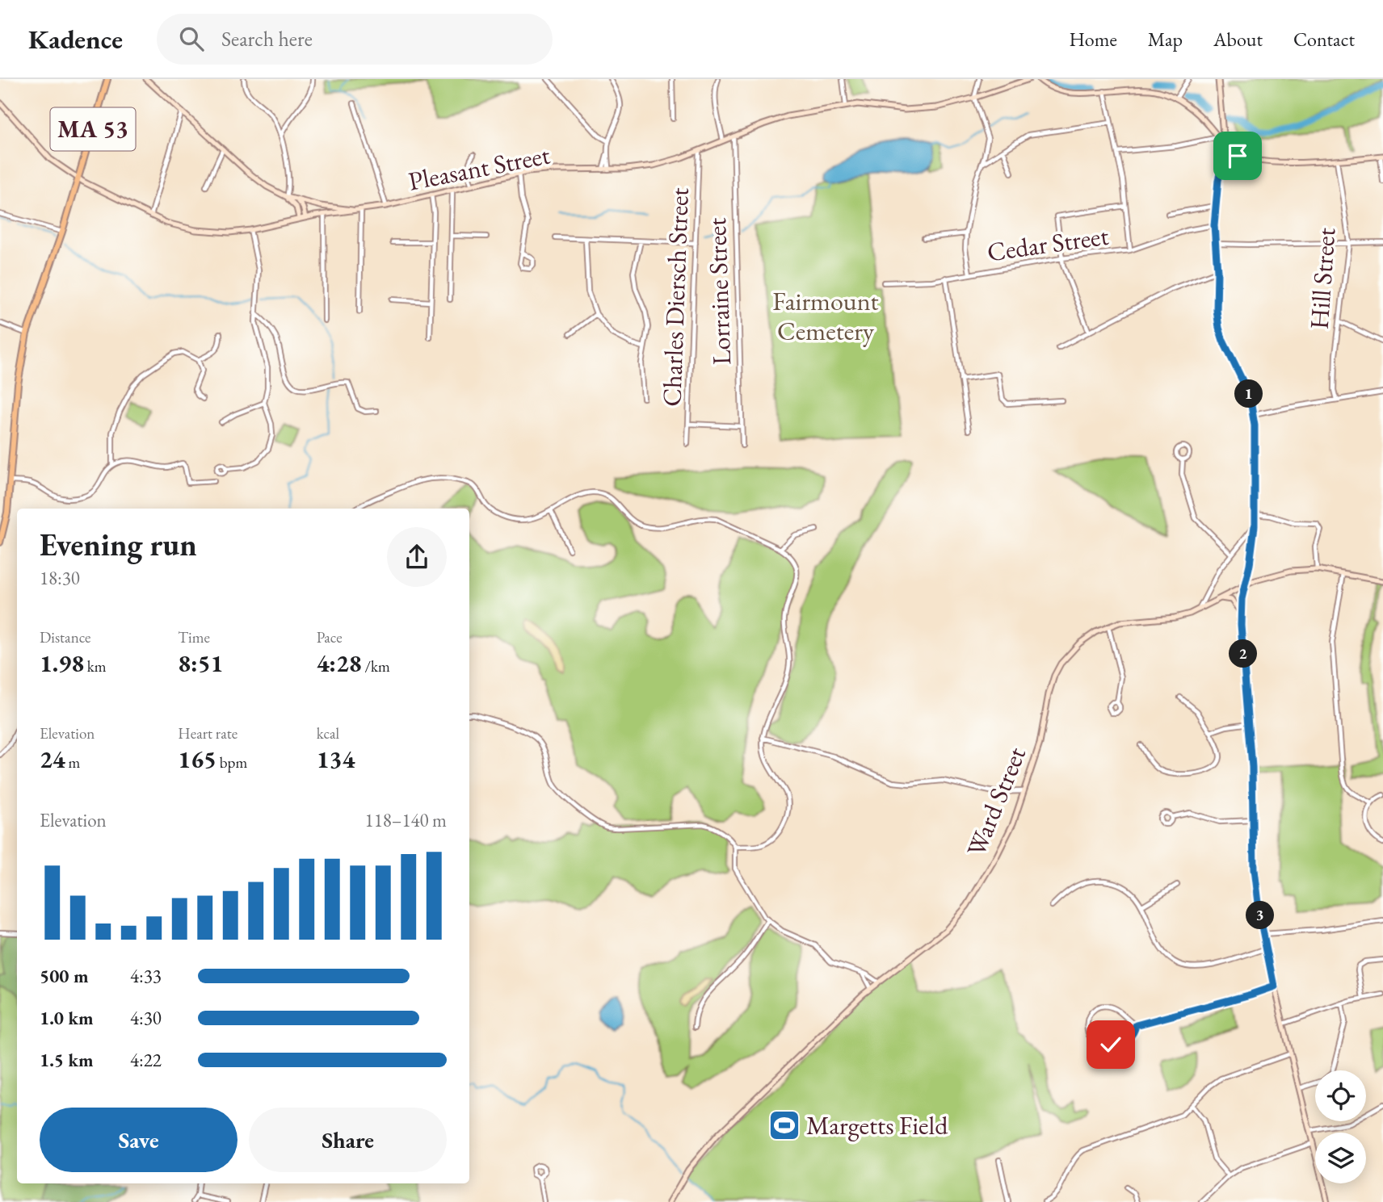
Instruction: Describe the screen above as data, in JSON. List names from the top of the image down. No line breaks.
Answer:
{"streets":{"main road":["MA 53","Pleasant Street","Ward Street"],"street":["Cedar Street","Hill Street","Lorraine Street","Charles Diersch Street"]},"crossings":[["MA 53","Pleasant Street"],["Pleasant Street","Lorraine Street"],["Pleasant Street","Charles Diersch Street"]],"parks":["Fairmount Cemetery"],"places":{"sports":["Margetts Field"]},"page":{"header":"Kadence","search":"Search here","nav":["Home","Map","About","Contact"],"pins":["1","2","3"],"heading":["Evening run","18:30"],"stats":[["Distance","1.98 km"],["Time","8:51"],["Pace","4:28 /km"],["Elevation","24 m"],["Heart rate","165 bpm"],["kcal","134"]],"chart":["Elevation","118–140 m"],"list":[{"name":"500 m","note":"4:33"},{"name":"1.0 km","note":"4:30"},{"name":"1.5 km","note":"4:22"}],"buttons":["Save","Share"]}}
